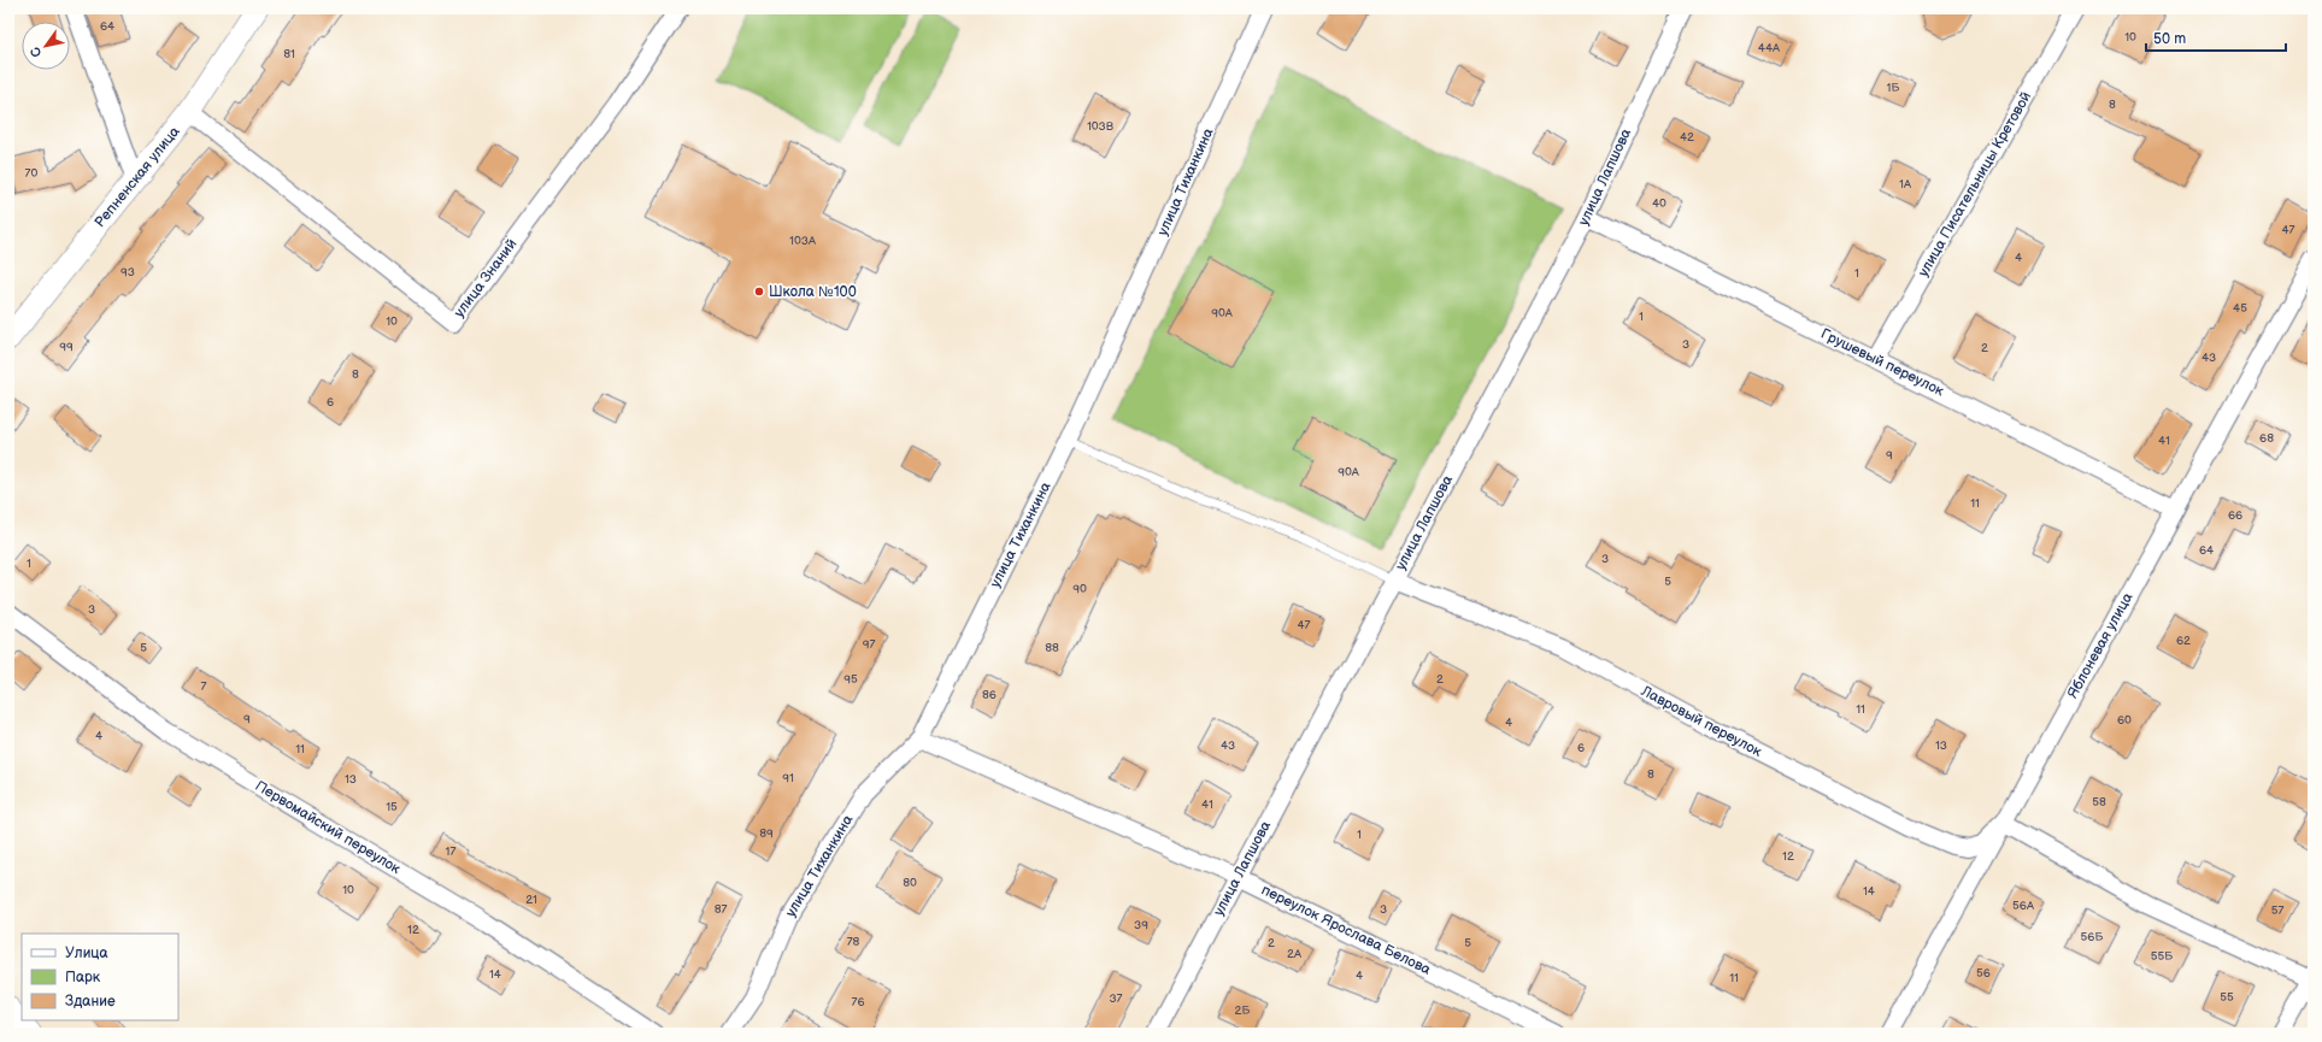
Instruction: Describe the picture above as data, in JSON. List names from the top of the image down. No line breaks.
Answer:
{"streets":{"street":["Репненская улица","улица Лапшова","улица Тиханкина","улица Писательницы Кретовой","улица Знаний","Грушевый переулок","Яблоневая улица","Лавровый переулок","Первомайский переулок","переулок Ярослава Белова"]},"crossings":[["Репненская улица","улица Знаний"],["улица Лапшова","Грушевый переулок"],["улица Лапшова","Лавровый переулок"],["улица Лапшова","переулок Ярослава Белова"],["улица Тиханкина","переулок Ярослава Белова"],["улица Писательницы Кретовой","Грушевый переулок"],["Грушевый переулок","Яблоневая улица"],["Яблоневая улица","Лавровый переулок"]],"places":["Школа №100"],"house_numbers":["64","10","44А","81","1Б","8","103В","42","70","1А","40","47","103А","4","93","1","45","90А","1","10","3","99","2","43","8","6","68","41","9","90А","11","66","64","3","1","5","90","3","47","62","97","5","88","95","2","7","86","11","9","60","4","4","43","13","6","11","8","91","13","58","41","15","89","1","17","12","80","10","14","21","56А","87","3","57","39","12","56Б","78","2","5","2А","55Б","56","14","4","11","55","37","76","2Б"],"legend":["Улица","Парк","Здание"],"scale_bar":"50 m","north":"bottom left"}
